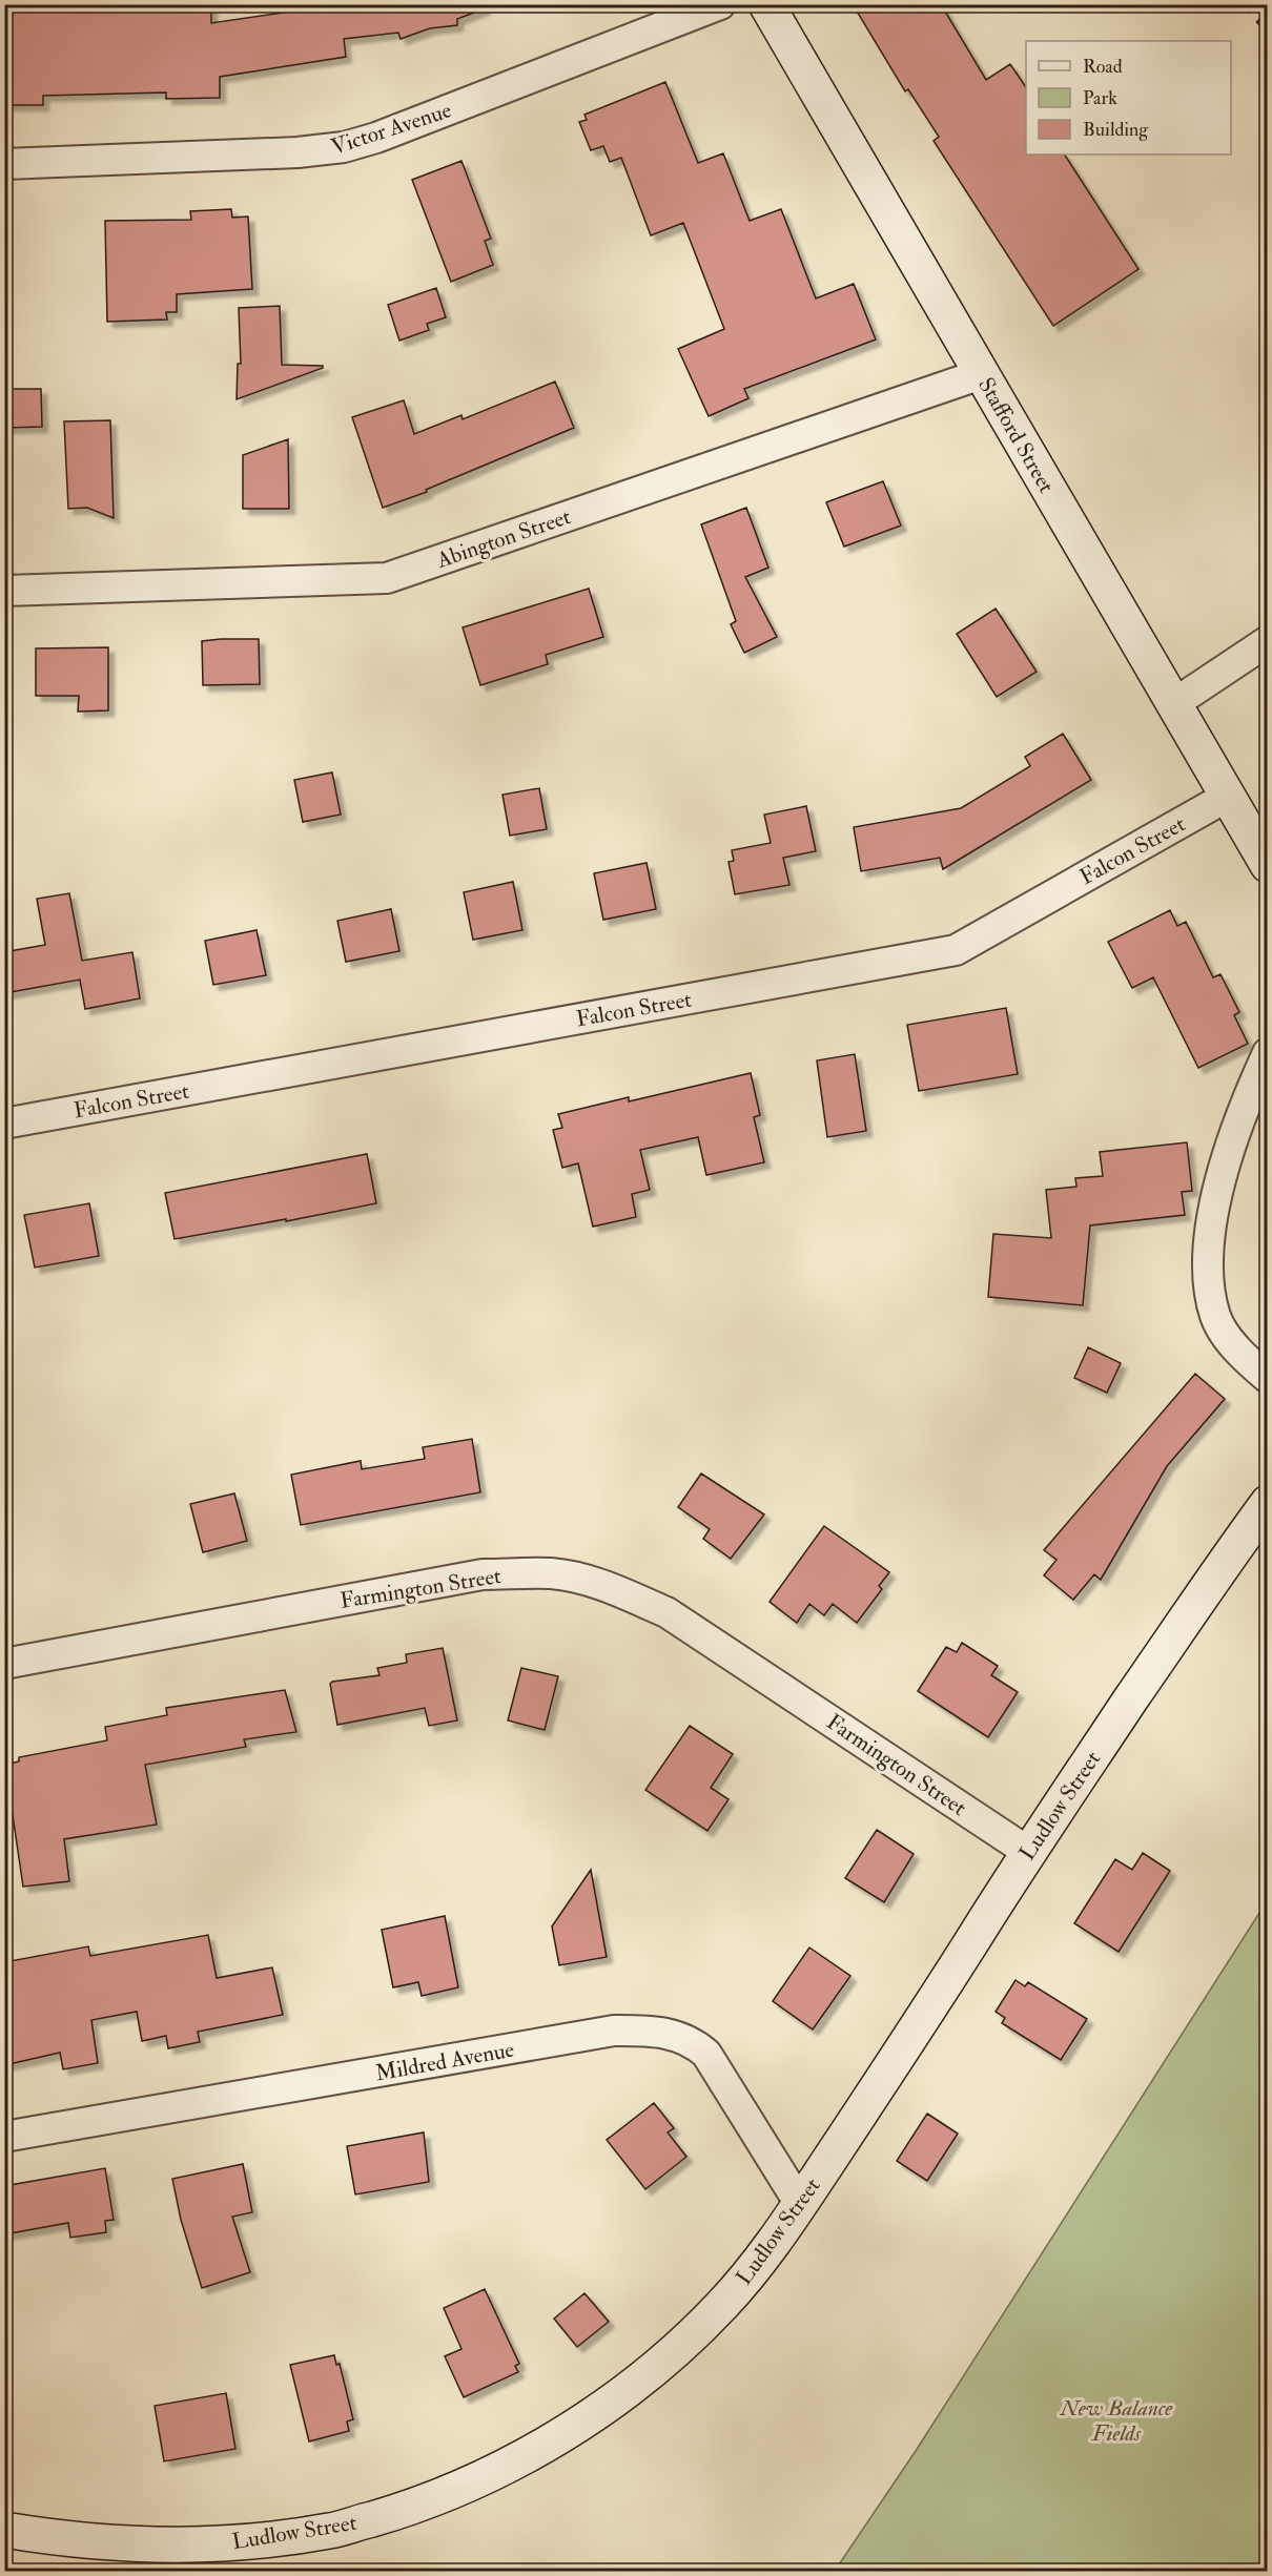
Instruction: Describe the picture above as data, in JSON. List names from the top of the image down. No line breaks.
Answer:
{"streets":{"street":["Victor Avenue","Stafford Street","Abington Street","Falcon Street","Farmington Street","Ludlow Street","Mildred Avenue"]},"crossings":[["Stafford Street","Abington Street"],["Stafford Street","Falcon Street"],["Farmington Street","Ludlow Street"],["Ludlow Street","Mildred Avenue"]],"parks":["New Balance Fields"],"legend":["Road","Park","Building"]}
